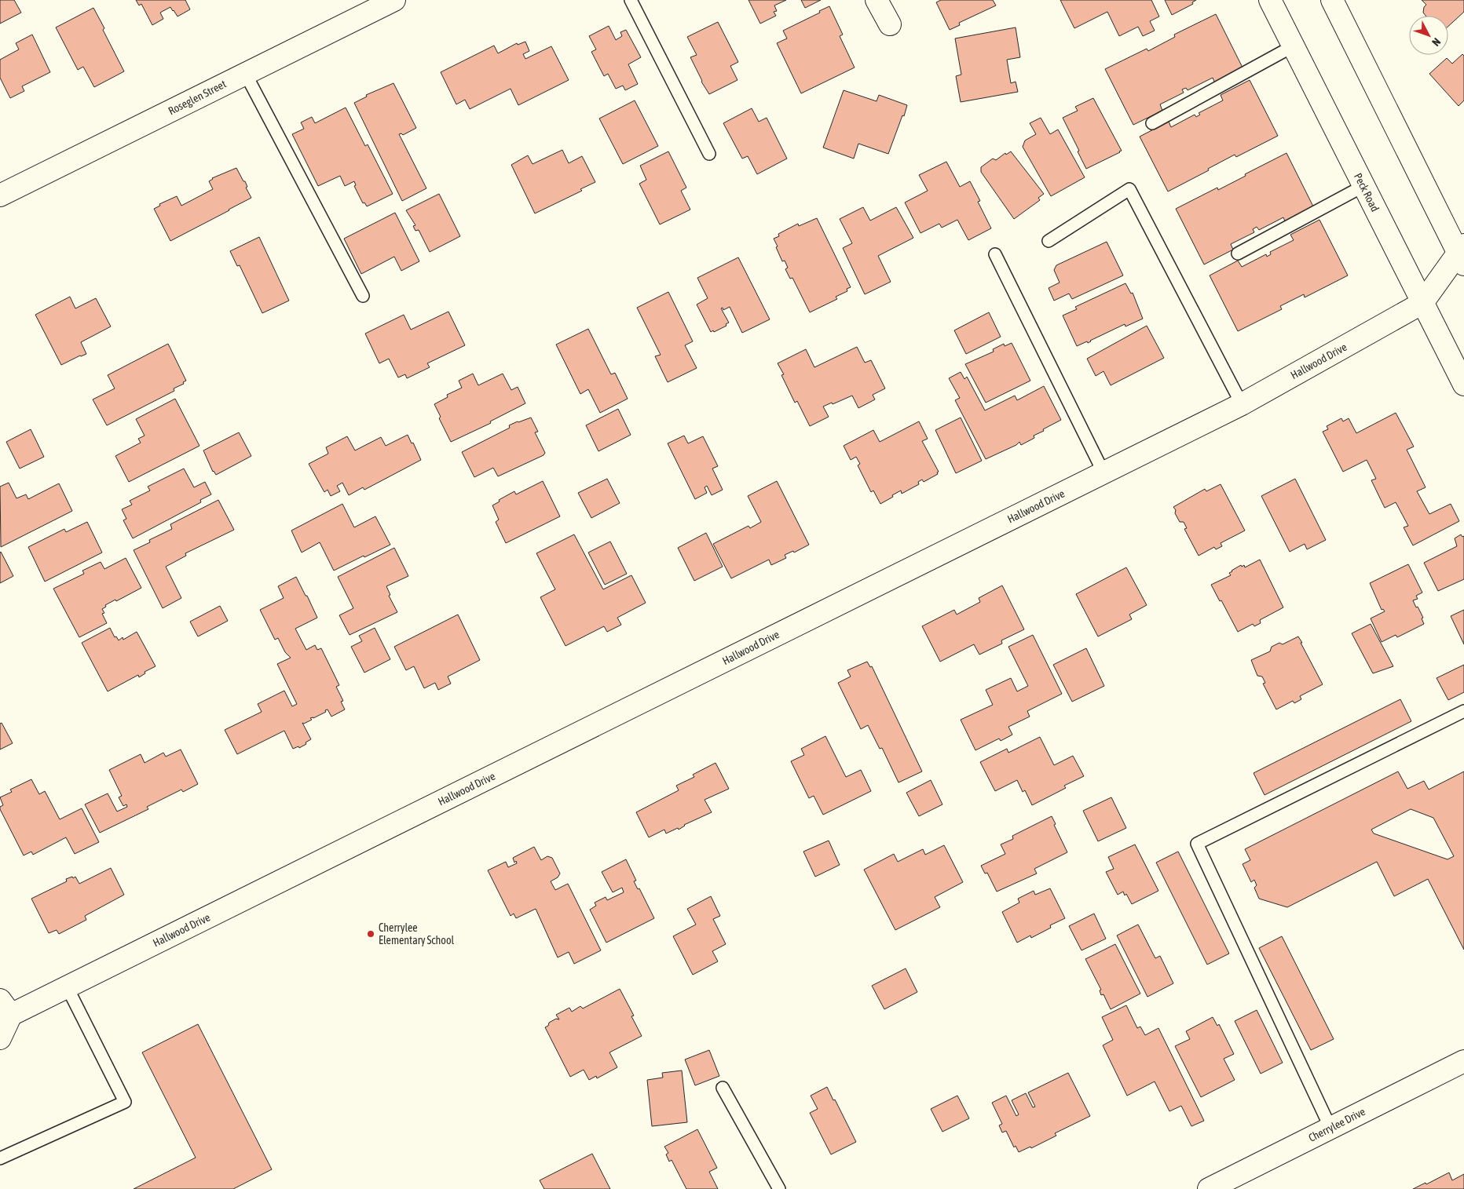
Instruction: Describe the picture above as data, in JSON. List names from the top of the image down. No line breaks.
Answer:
{"streets":{"street":["Roseglen Street","Peck Road","Hallwood Drive","Cherrylee Drive"]},"crossings":[["Peck Road","Hallwood Drive"]],"places":["Cherrylee Elementary School"],"north":"bottom right"}
